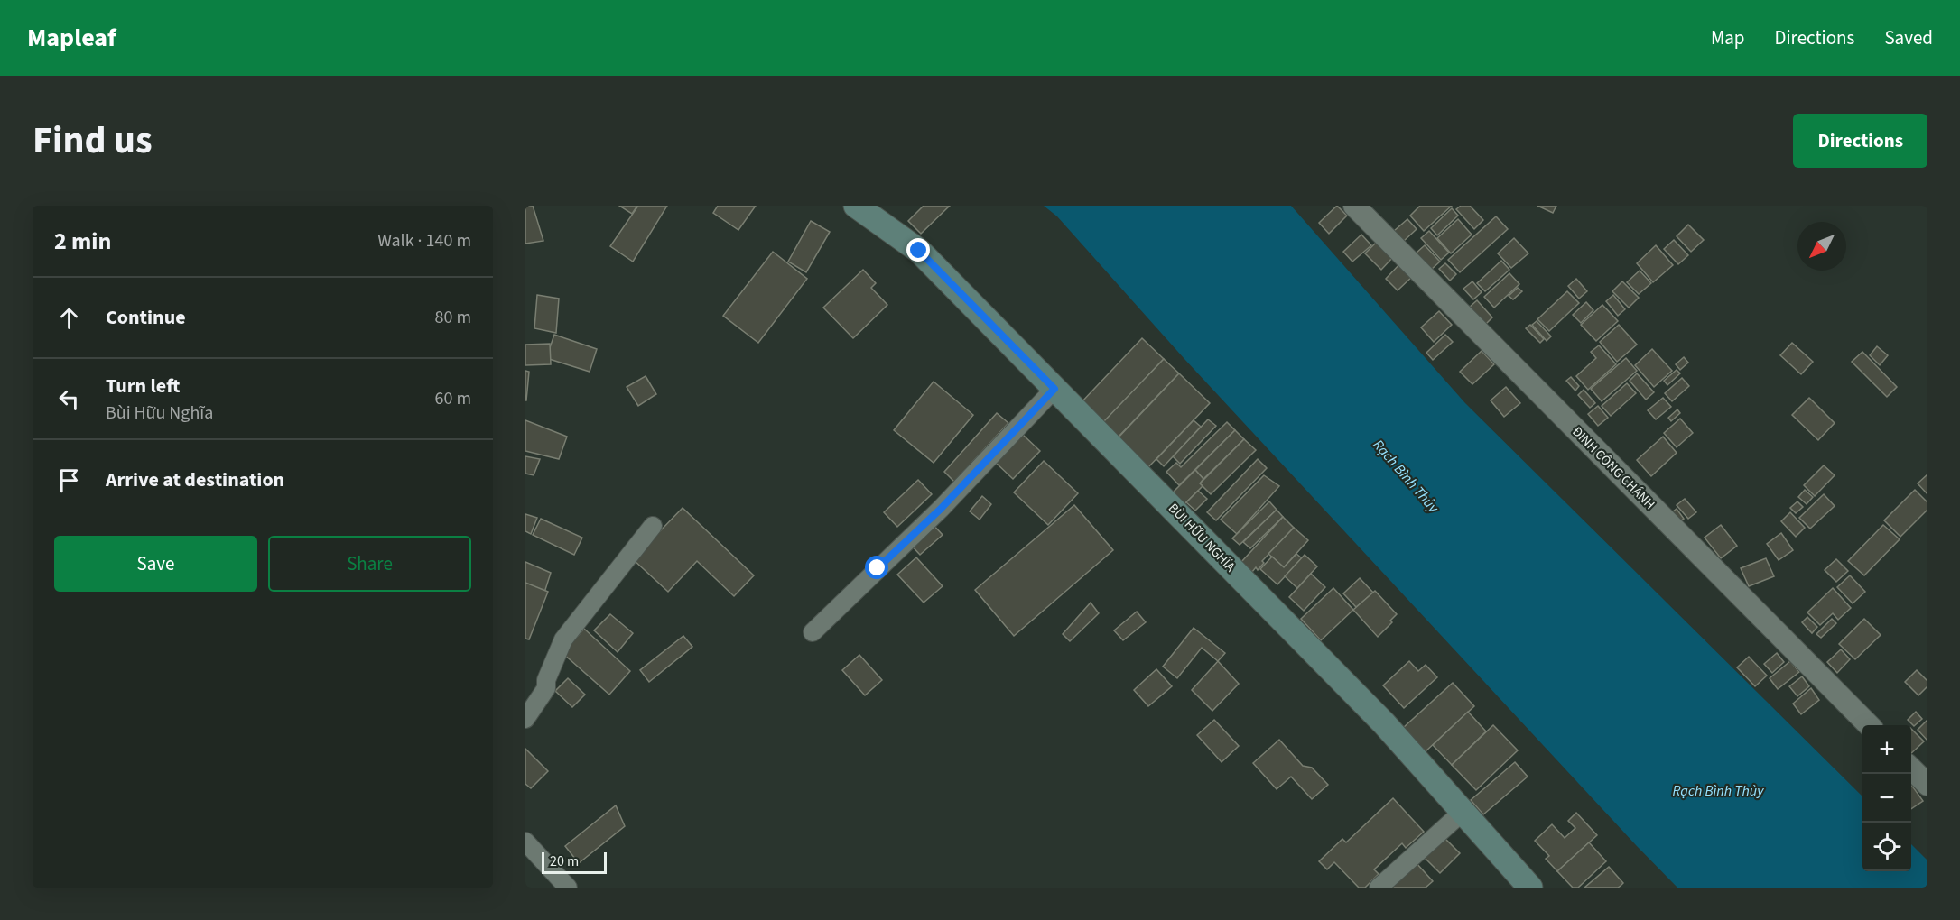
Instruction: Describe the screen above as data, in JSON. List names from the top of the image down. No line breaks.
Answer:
{"streets":{"main road":["BÙI HỮU NGHĨA"],"street":["ĐINH CÔNG CHÁNH"]},"water":["Rạch Bình Thủy"],"scale_bar":"20 m","north":"bottom left","page":{"header":"Mapleaf","nav":["Map","Directions","Saved"],"title":"Find us","buttons":["Directions",["Save","Share"]],"heading":["2 min","Walk · 140 m"],"list":[["Continue","80 m"],["Turn left","Bùi Hữu Nghĩa","60 m"],"Arrive at destination"],"map_buttons":["+","−"],"scale":"20 m"}}
